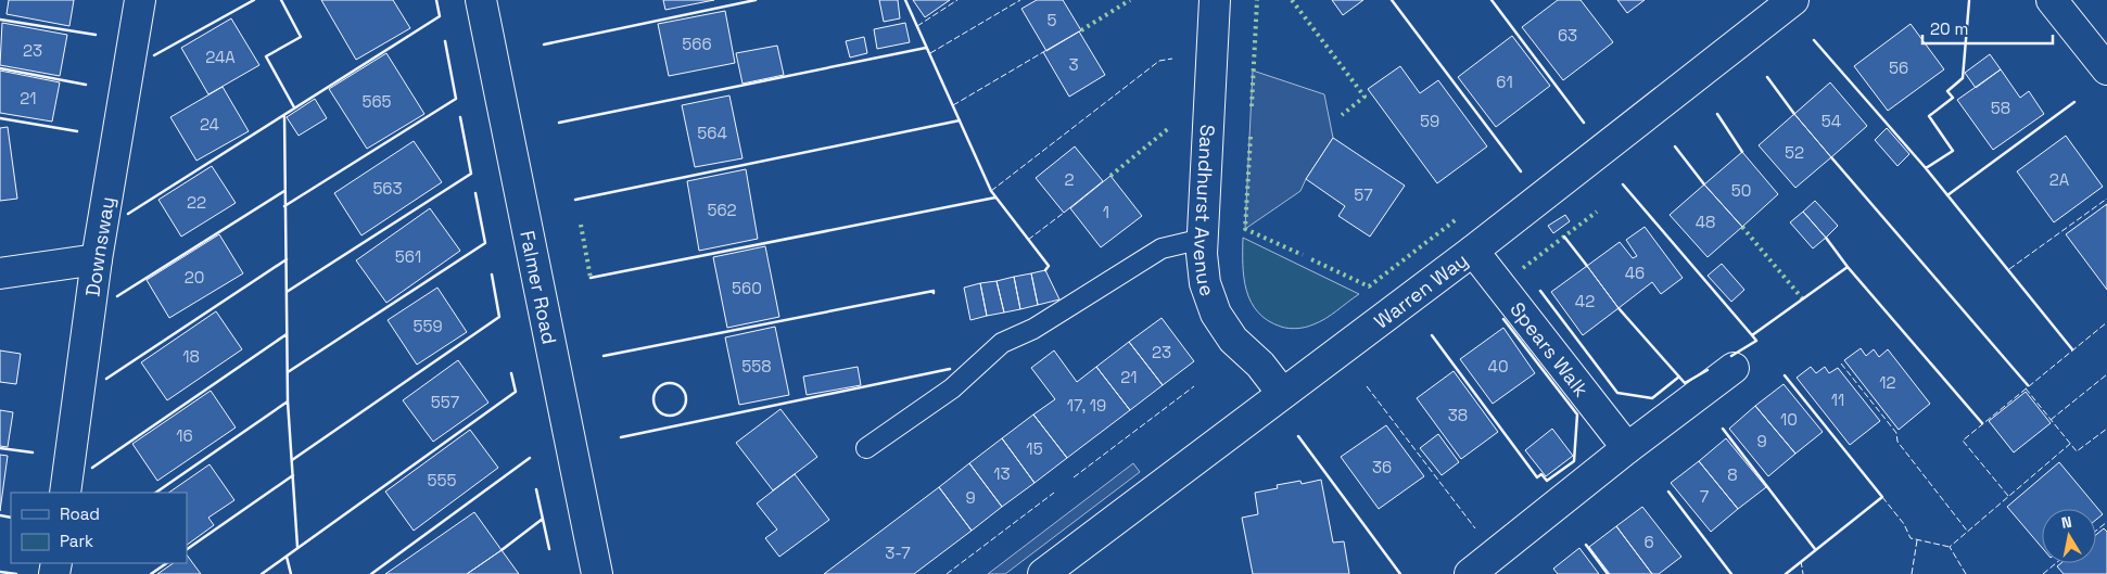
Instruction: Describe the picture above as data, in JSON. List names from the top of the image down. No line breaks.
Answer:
{"streets":{"street":["Sandhurst Avenue","Downsway","Falmer Road","Warren Way","Spears Walk"]},"crossings":[["Sandhurst Avenue","Warren Way"],["Warren Way","Spears Walk"]],"house_numbers":["5","63","566","23","24A","3","56","61","21","565","58","59","54","24","564","52","2","2A","563","50","57","22","562","1","48","561","46","20","560","42","559","23","18","558","40","21","12","11","557","17, 19","38","10","16","9","15","36","13","8","555","7","9","6","3-7"],"legend":["Road","Park"],"scale_bar":"20 m","north":"top"}
